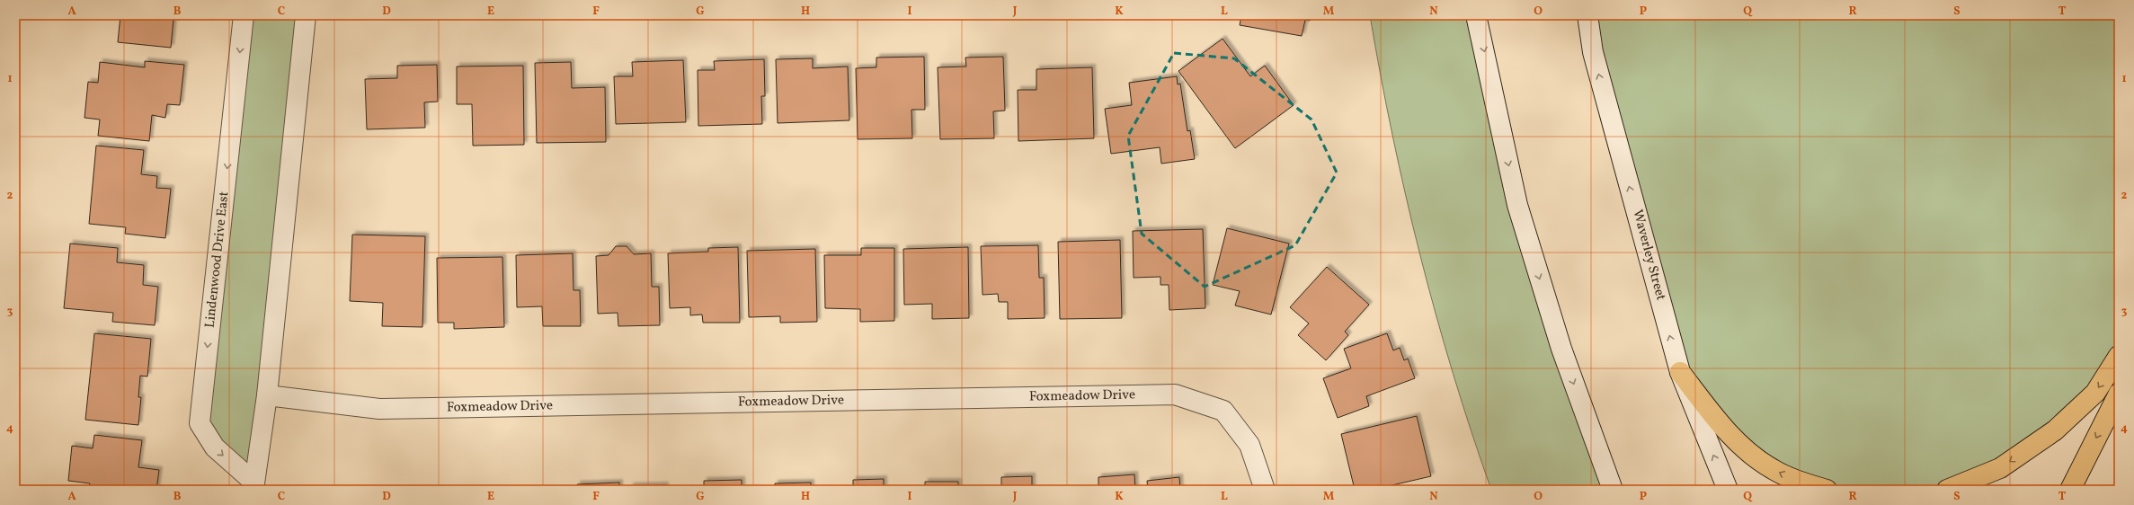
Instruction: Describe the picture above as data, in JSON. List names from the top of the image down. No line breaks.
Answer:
{"streets":{"street":["Waverley Street","Lindenwood Drive East","Foxmeadow Drive"]},"crossings":[["Lindenwood Drive East","Foxmeadow Drive"]],"grid":{"columns":["A","B","C","D","E","F","G","H","I","J","K","L","M","N","O","P","Q","R","S","T"],"rows":["1","2","3","4"]}}
